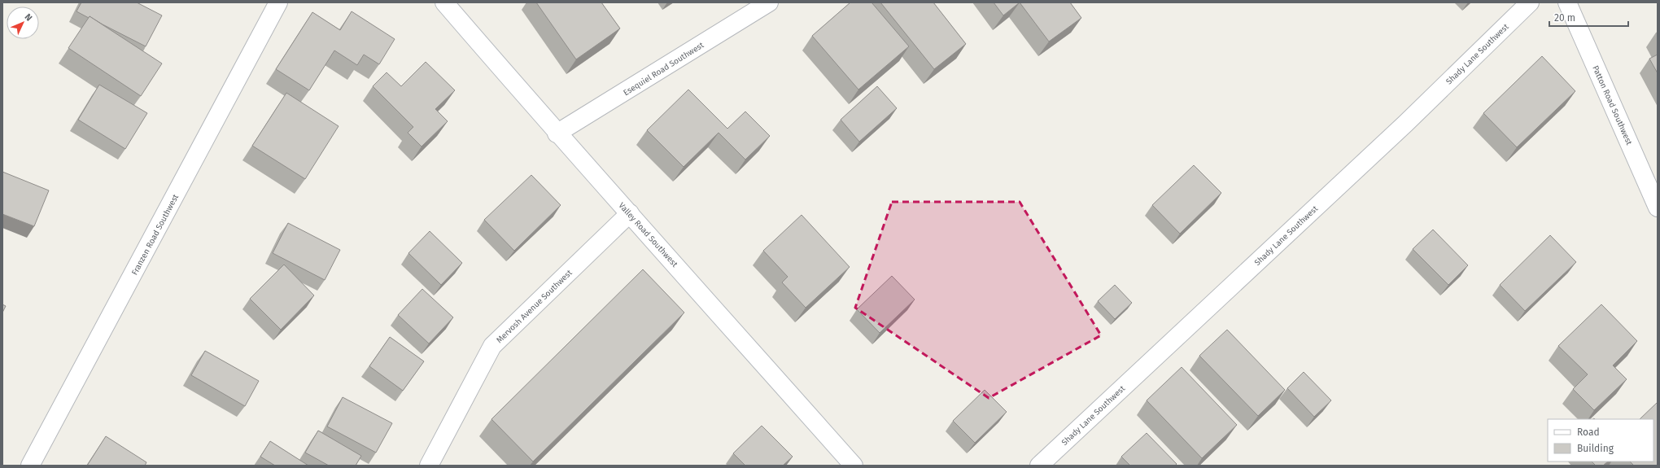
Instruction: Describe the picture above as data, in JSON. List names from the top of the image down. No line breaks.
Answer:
{"streets":{"street":["Shady Lane Southwest","Esequiel Road Southwest","Patton Road Southwest","Franzen Road Southwest","Valley Road Southwest","Mervosh Avenue Southwest"]},"crossings":[["Esequiel Road Southwest","Valley Road Southwest"],["Valley Road Southwest","Mervosh Avenue Southwest"]],"legend":["Road","Building"],"scale_bar":"20 m","north":"top right"}
